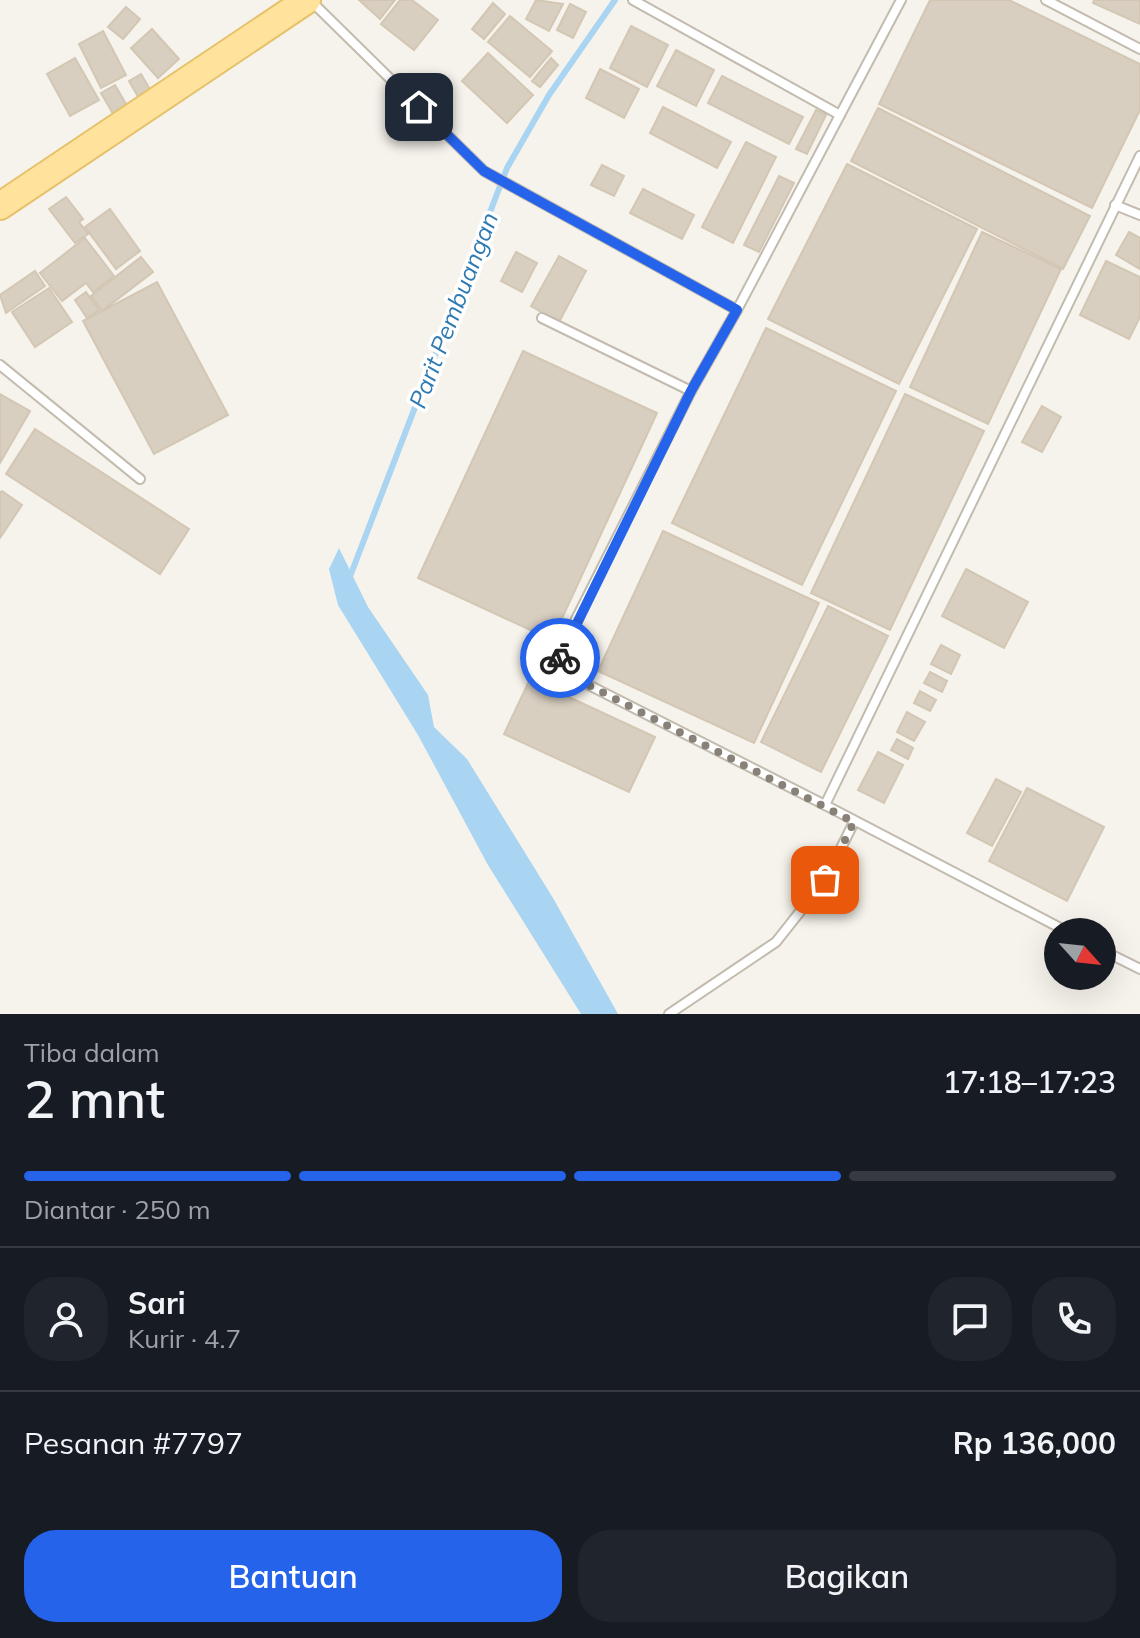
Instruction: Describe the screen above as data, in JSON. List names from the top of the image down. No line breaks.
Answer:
{"water":["Parit Pembuangan"],"north":"bottom right","page":{"heading":["2 mnt","Tiba dalam","17:18–17:23"],"panel":["Sari","Kurir · 4.7","Pesanan #7797","Rp 136,000"],"bar":"Diantar · 250 m","buttons":["Bantuan","Bagikan"]}}
